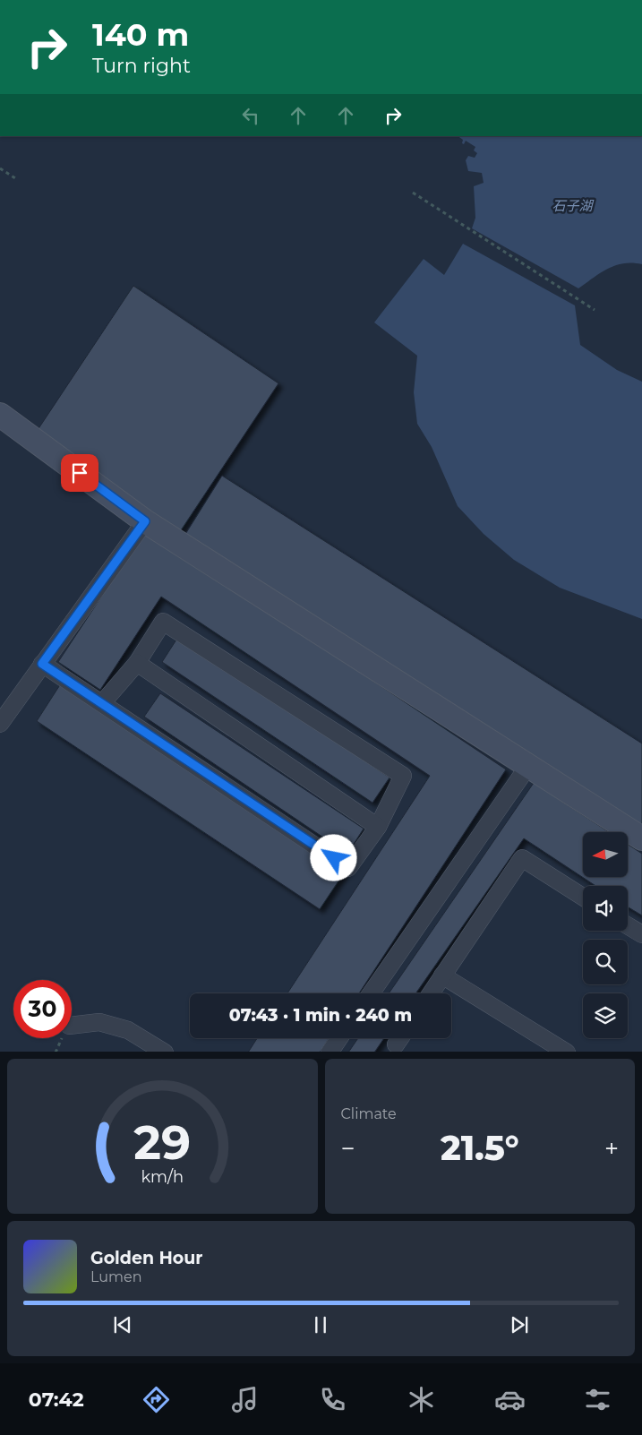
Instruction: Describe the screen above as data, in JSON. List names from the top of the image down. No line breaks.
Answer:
{"water":["石子湖"],"north":"left","page":{"turn":["140 m","Turn right"],"limit":"30","trip":"07:43 · 1 min · 240 m","tile":"Climate","heat":["−","21.5°","+"],"song":["Golden Hour","Lumen"],"tabs":"07:42","gauge":["29","km/h"]}}
